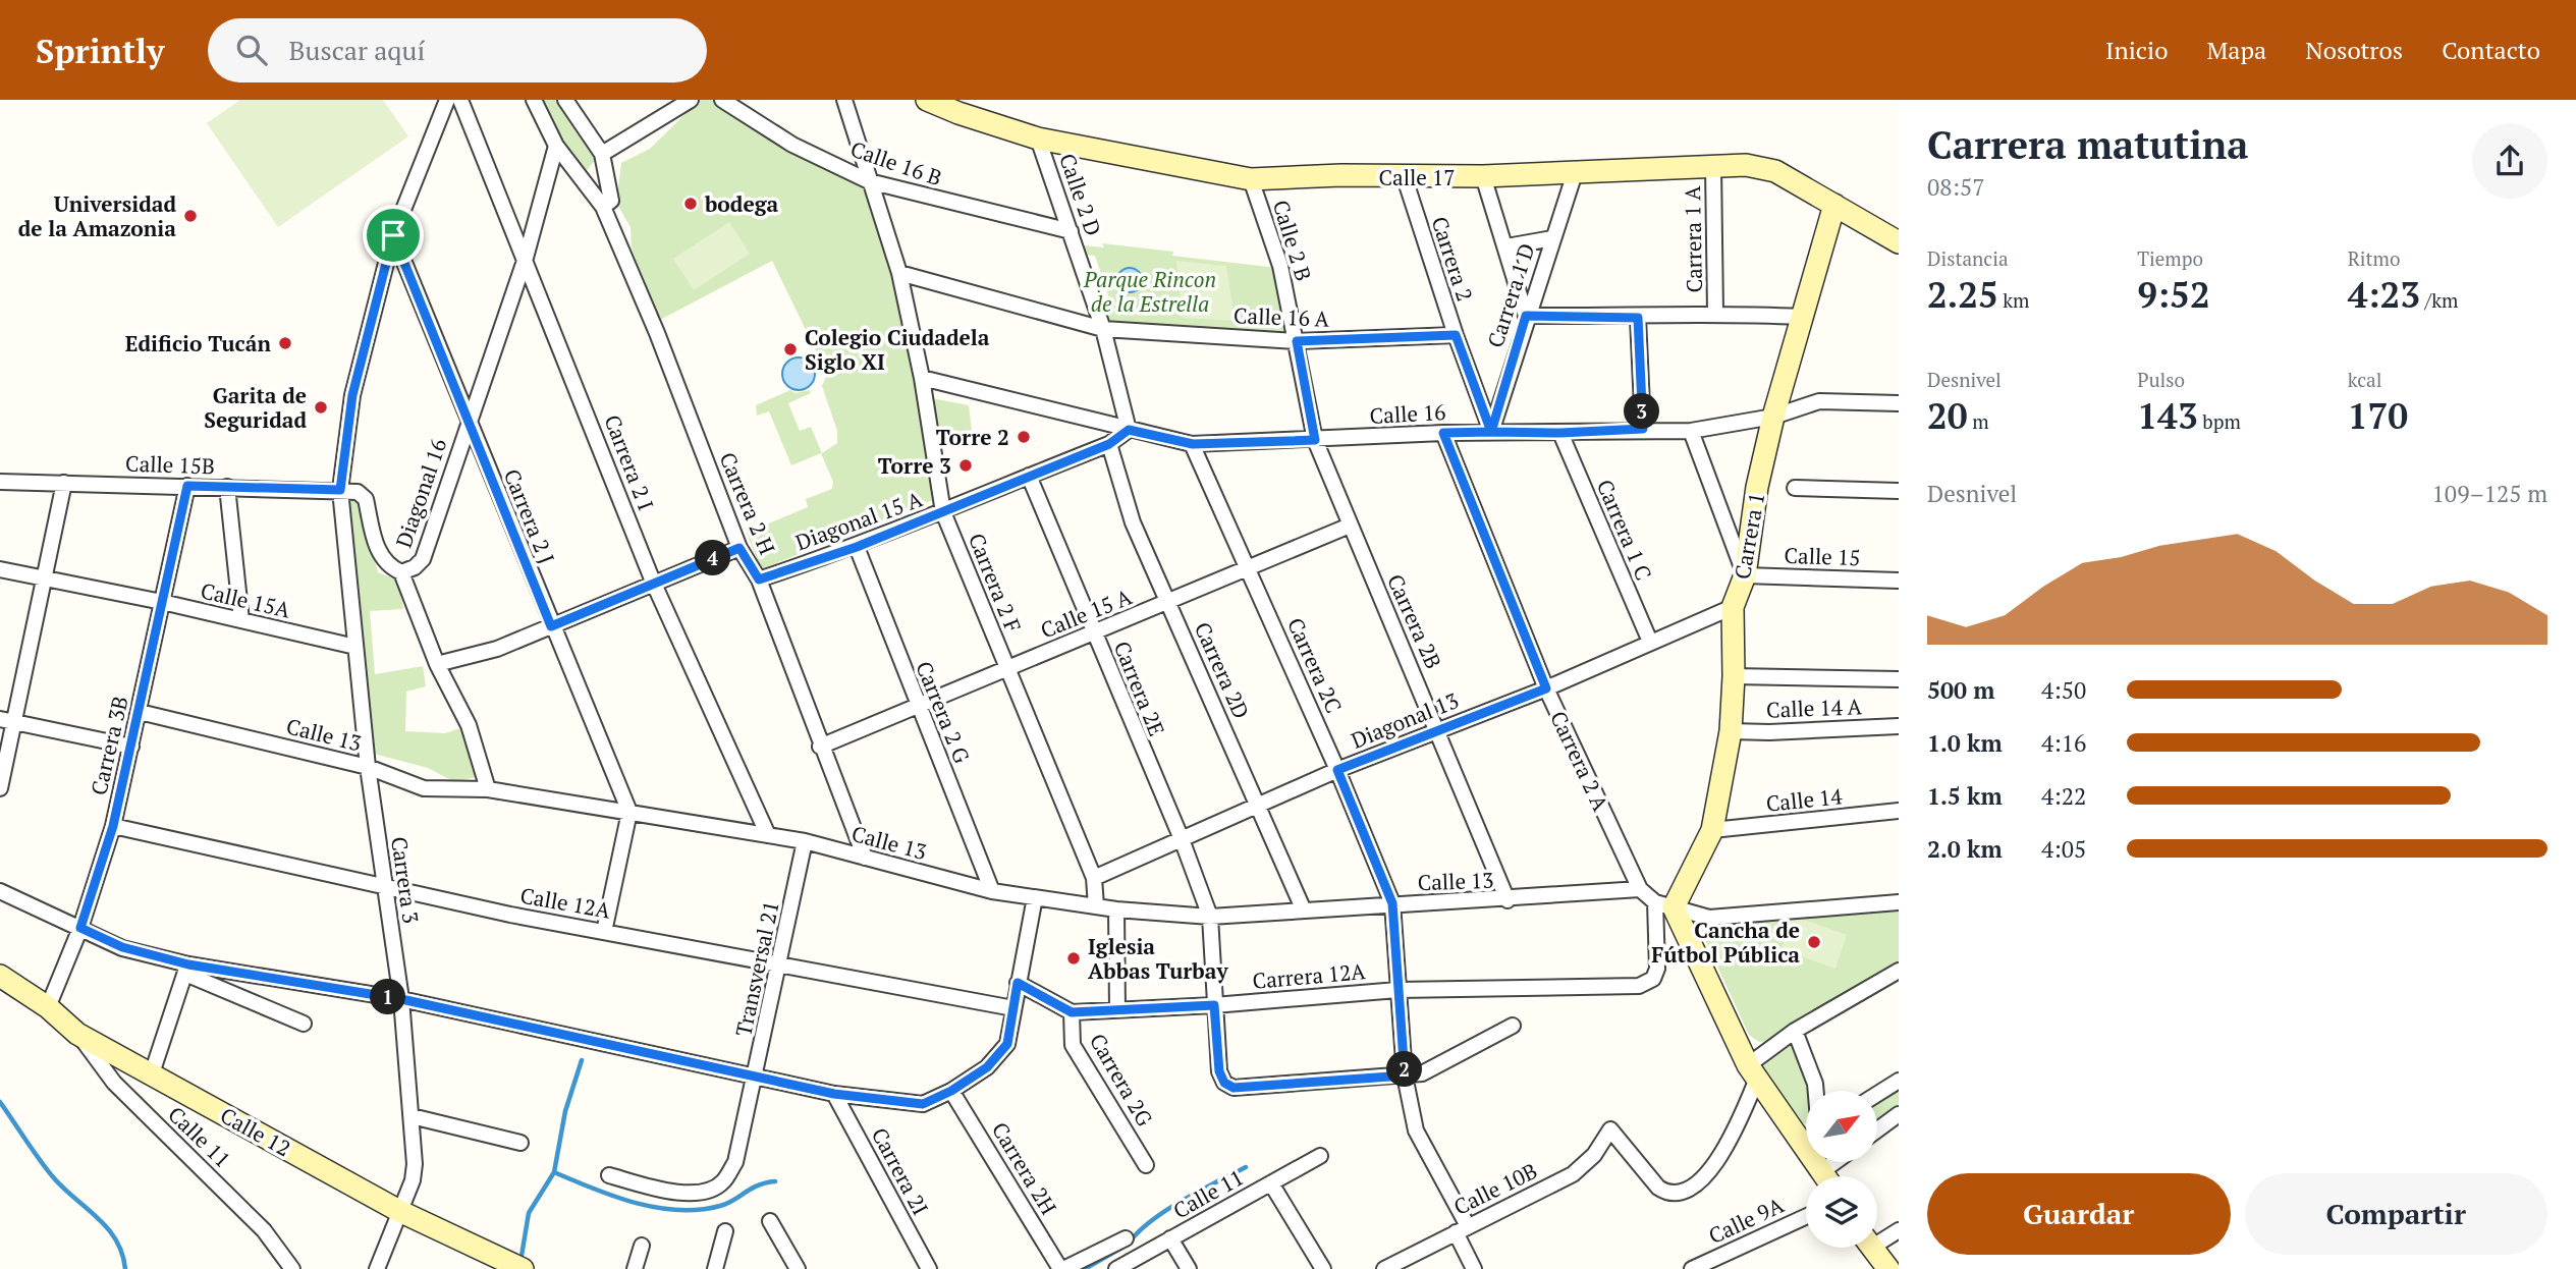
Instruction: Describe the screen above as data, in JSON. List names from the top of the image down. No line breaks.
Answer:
{"streets":{"main road":["Calle 17","Carrera 1","Carrera 2 A","Calle 12"],"street":["Calle 16 B","Calle 2 D","Carrera 1 A","Calle 2 B","Carrera 2","Carrera 1 D","Calle 16 A","Calle 16","Carrera 2 I","Calle 15B","Diagonal 16","Carrera 2 H","Carrera 2 J","Diagonal 15 A","Carrera 1 C","Calle 15","Carrera 2 F","Calle 15A","Calle 15 A","Carrera 2B","Carrera 2C","Carrera 2D","Carrera 2E","Calle 14 A","Carrera 2 G","Diagonal 13","Calle 13","Carrera 3B","Calle 14","Carrera 3","Calle 12A","Transversal 21","Carrera 12A","Carrera 2G","Calle 11","Carrera 2H","Carrera 2I","Calle 10B","Calle 9A"]},"crossings":[["Calle 16 B","Calle 2 D"],["Calle 16 B","Carrera 2 F"],["Calle 17","Calle 2 D"],["Calle 17","Carrera 1 A"],["Calle 17","Calle 2 B"],["Calle 17","Carrera 2"],["Calle 17","Carrera 1 D"],["Calle 17","Carrera 1"],["Calle 2 D","Calle 16 A"],["Calle 2 D","Calle 16"],["Calle 2 D","Diagonal 15 A"],["Calle 2 B","Calle 16 A"],["Calle 2 B","Calle 16"],["Calle 2 B","Carrera 2B"],["Carrera 2","Carrera 1 D"],["Carrera 2","Calle 16 A"],["Carrera 2","Calle 16"],["Carrera 1 D","Calle 16"],["Calle 16 A","Carrera 2 F"],["Calle 16","Diagonal 15 A"],["Calle 16","Carrera 1 C"],["Calle 16","Carrera 1"],["Calle 16","Carrera 2 F"],["Calle 16","Carrera 2B"],["Calle 16","Carrera 2C"],["Calle 16","Carrera 2 A"],["Carrera 2 I","Diagonal 16"],["Carrera 2 I","Calle 13"],["Calle 15B","Diagonal 16"],["Calle 15B","Carrera 3B"],["Calle 15B","Carrera 3"],["Diagonal 16","Carrera 2 J"],["Diagonal 16","Carrera 3"],["Carrera 2 H","Diagonal 15 A"],["Carrera 2 H","Calle 15 A"],["Carrera 2 H","Calle 13"],["Carrera 2 J","Calle 13"],["Carrera 2 J","Carrera 3"],["Diagonal 15 A","Carrera 2 F"],["Diagonal 15 A","Carrera 2D"],["Diagonal 15 A","Carrera 2E"],["Diagonal 15 A","Carrera 2 G"],["Carrera 1 C","Diagonal 13"],["Carrera 1","Calle 15"],["Carrera 1","Calle 14 A"],["Carrera 1","Diagonal 13"],["Carrera 1","Carrera 2 A"],["Carrera 1","Calle 14"],["Carrera 1","Carrera 12A"],["Carrera 2 F","Calle 15 A"],["Carrera 2 F","Diagonal 13"],["Carrera 2 F","Calle 13"],["Calle 15A","Carrera 3B"],["Calle 15A","Carrera 3"],["Calle 15 A","Carrera 2B"],["Calle 15 A","Carrera 2C"],["Calle 15 A","Carrera 2D"],["Calle 15 A","Carrera 2E"],["Calle 15 A","Carrera 2 G"],["Carrera 2B","Diagonal 13"],["Carrera 2B","Calle 13"],["Carrera 2C","Diagonal 13"],["Carrera 2C","Calle 13"],["Carrera 2C","Carrera 12A"],["Carrera 2D","Diagonal 13"],["Carrera 2D","Calle 13"],["Carrera 2E","Diagonal 13"],["Carrera 2E","Calle 13"],["Carrera 2E","Carrera 12A"],["Carrera 2 G","Calle 13"],["Diagonal 13","Carrera 2 A"],["Calle 13","Carrera 3B"],["Calle 13","Carrera 2 A"],["Calle 13","Carrera 3"],["Calle 13","Transversal 21"],["Carrera 3B","Calle 12A"],["Carrera 3B","Calle 12"],["Carrera 2 A","Carrera 12A"],["Carrera 2 A","Calle 10B"],["Carrera 3","Calle 12A"],["Carrera 3","Calle 12"],["Calle 12A","Transversal 21"],["Carrera 12A","Carrera 2G"],["Calle 12","Calle 11"]],"parks":["Parque Rincon de la Estrella"],"places":["bodega","Universidad de la Amazonia","Edificio Tucán","Colegio Ciudadela Siglo XI","Garita de Seguridad","Torre 2","Torre 3","Cancha de Fútbol Pública","Iglesia Abbas Turbay"],"north":"top right","page":{"header":"Sprintly","search":"Buscar aquí","nav":["Inicio","Mapa","Nosotros","Contacto"],"heading":["Carrera matutina","08:57"],"stats":[["Distancia","2.25 km"],["Tiempo","9:52"],["Ritmo","4:23 /km"],["Desnivel","20 m"],["Pulso","143 bpm"],["kcal","170"]],"pins":["3","4","1","2"],"chart":["Desnivel","109–125 m"],"list":[{"name":"500 m","note":"4:50"},{"name":"1.0 km","note":"4:16"},{"name":"1.5 km","note":"4:22"},{"name":"2.0 km","note":"4:05"}],"buttons":["Guardar","Compartir"]}}
